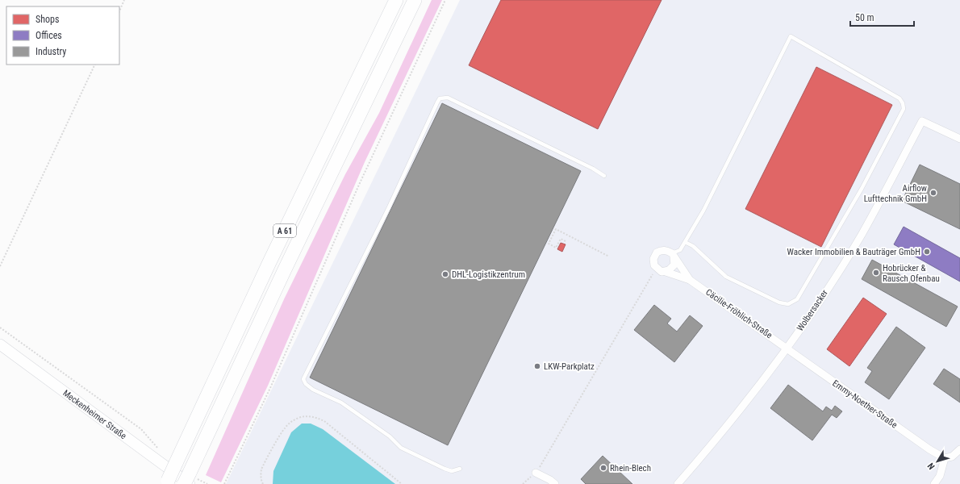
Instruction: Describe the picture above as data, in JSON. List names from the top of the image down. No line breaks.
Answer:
{"streets":{"highway":["A 61"],"main road":["Meckenheimer Straße"],"street":["Wolbersacker","Cäcilie-Fröhlich-Straße","Emmy-Noether-Straße"]},"crossings":[["A 61","Meckenheimer Straße"],["Wolbersacker","Cäcilie-Fröhlich-Straße"],["Wolbersacker","Emmy-Noether-Straße"],["Cäcilie-Fröhlich-Straße","Emmy-Noether-Straße"]],"places":["Airflow Lufttechnik GmbH","Wacker Immobilien & Bauträger GmbH","Hobrücker & Rausch Ofenbau","DHL-Logistikzentrum","LKW-Parkplatz","Rhein-Blech"],"legend":["Shops","Offices","Industry"],"scale_bar":"50 m","north":"bottom left"}
